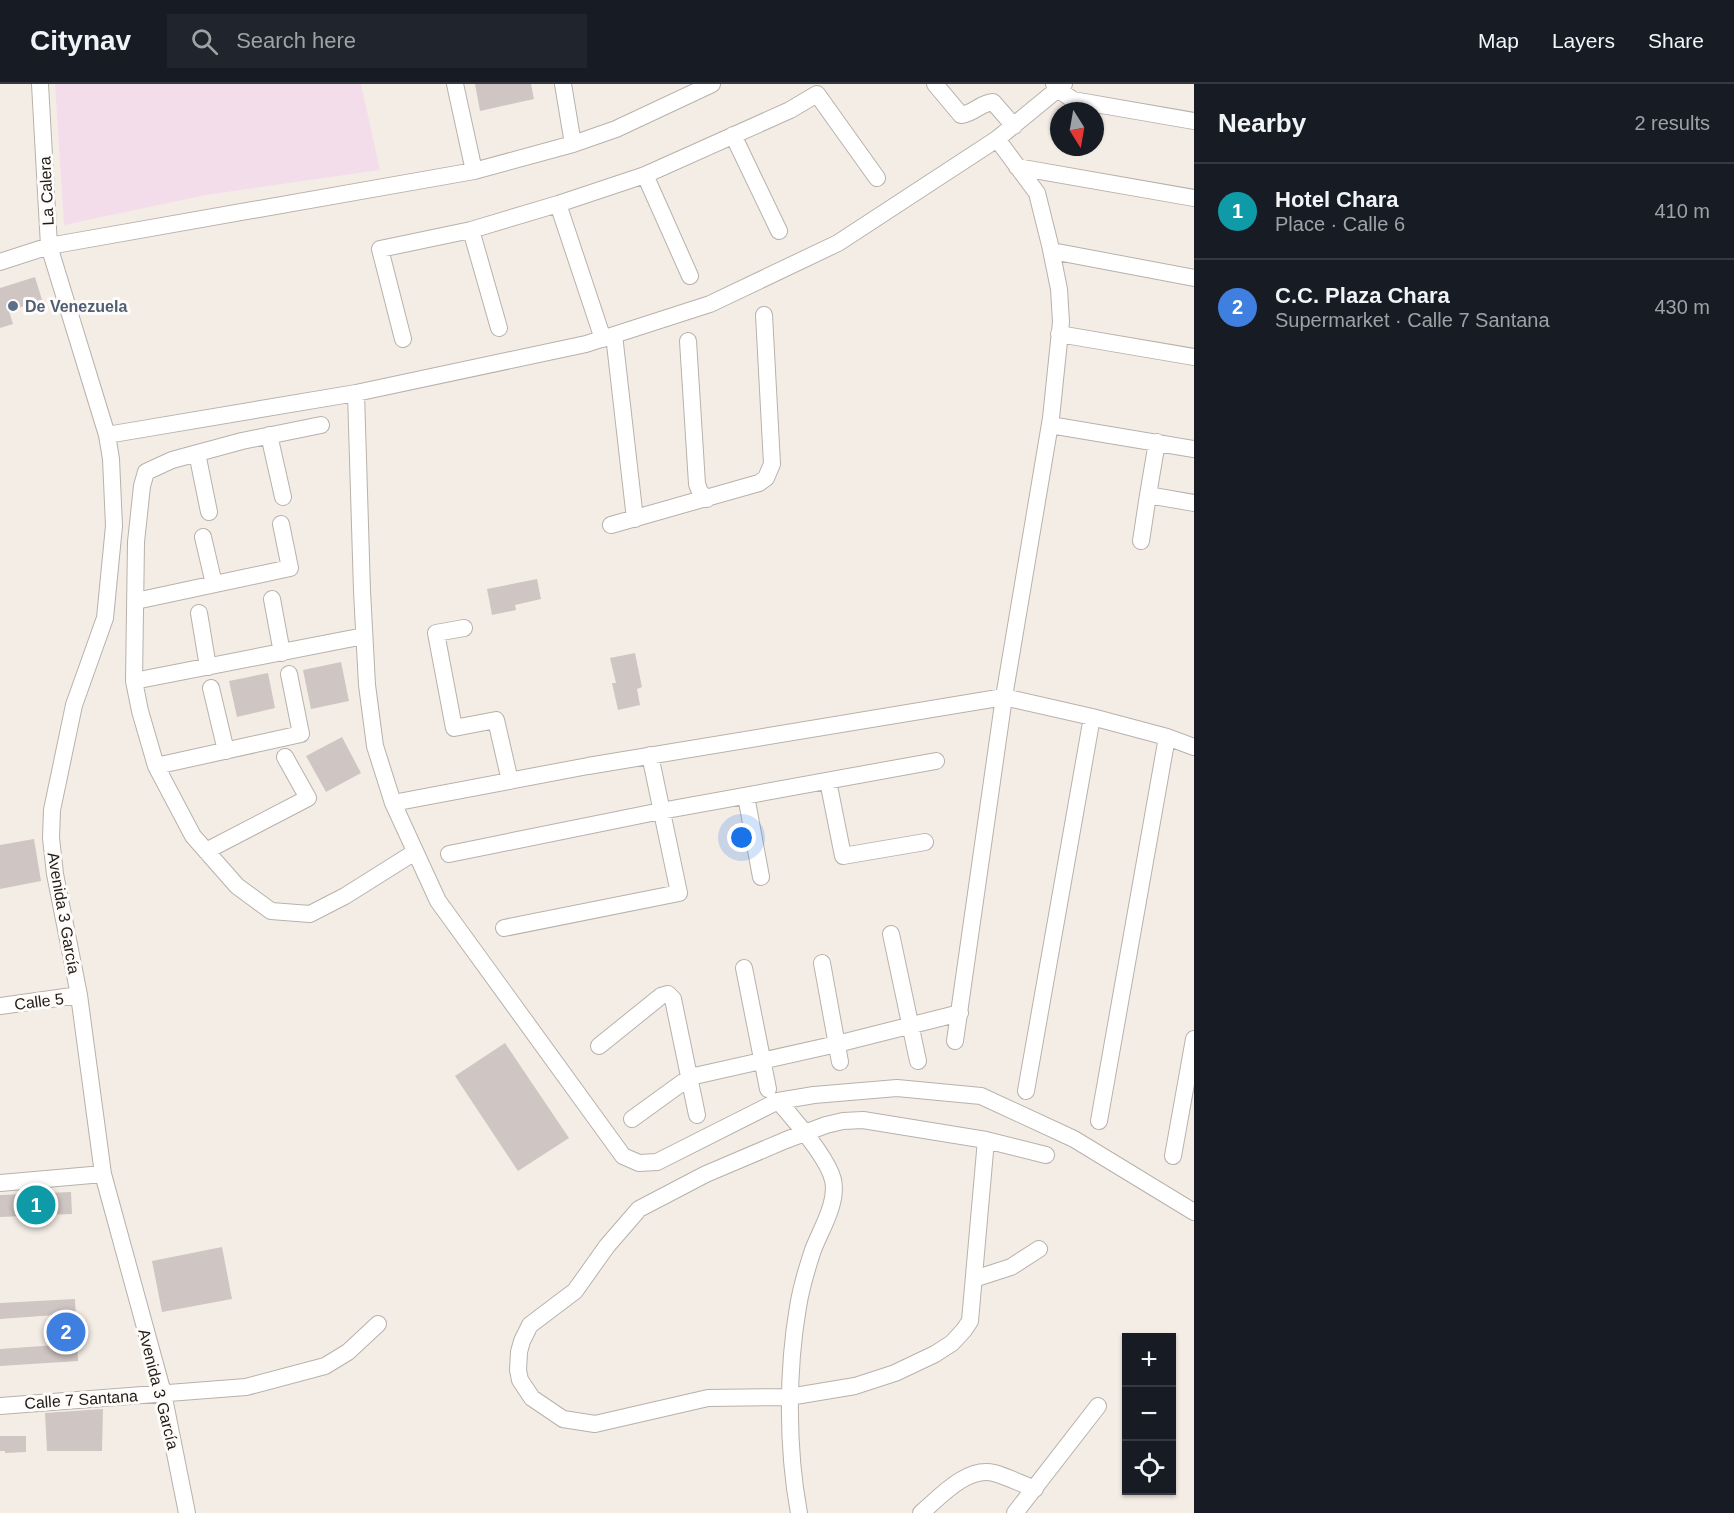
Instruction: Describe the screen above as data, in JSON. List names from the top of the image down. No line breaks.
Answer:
{"streets":{"street":["La Calera","Avenida 3 García","Calle 5","Calle 7 Santana"]},"crossings":[["La Calera","Avenida 3 García"],["Avenida 3 García","Calle 5"],["Avenida 3 García","Calle 7 Santana"]],"places":["De Venezuela"],"north":"bottom","page":{"header":"Citynav","search":"Search here","nav":["Map","Layers","Share"],"heading":["Nearby","2 results"],"list":[{"mark":"1","name":"Hotel Chara","note":"Place · Calle 6","value":"410 m"},{"mark":"2","name":"C.C. Plaza Chara","note":"Supermarket · Calle 7 Santana","value":"430 m"}],"pins":["1","2"],"map_buttons":["+","−"]}}
